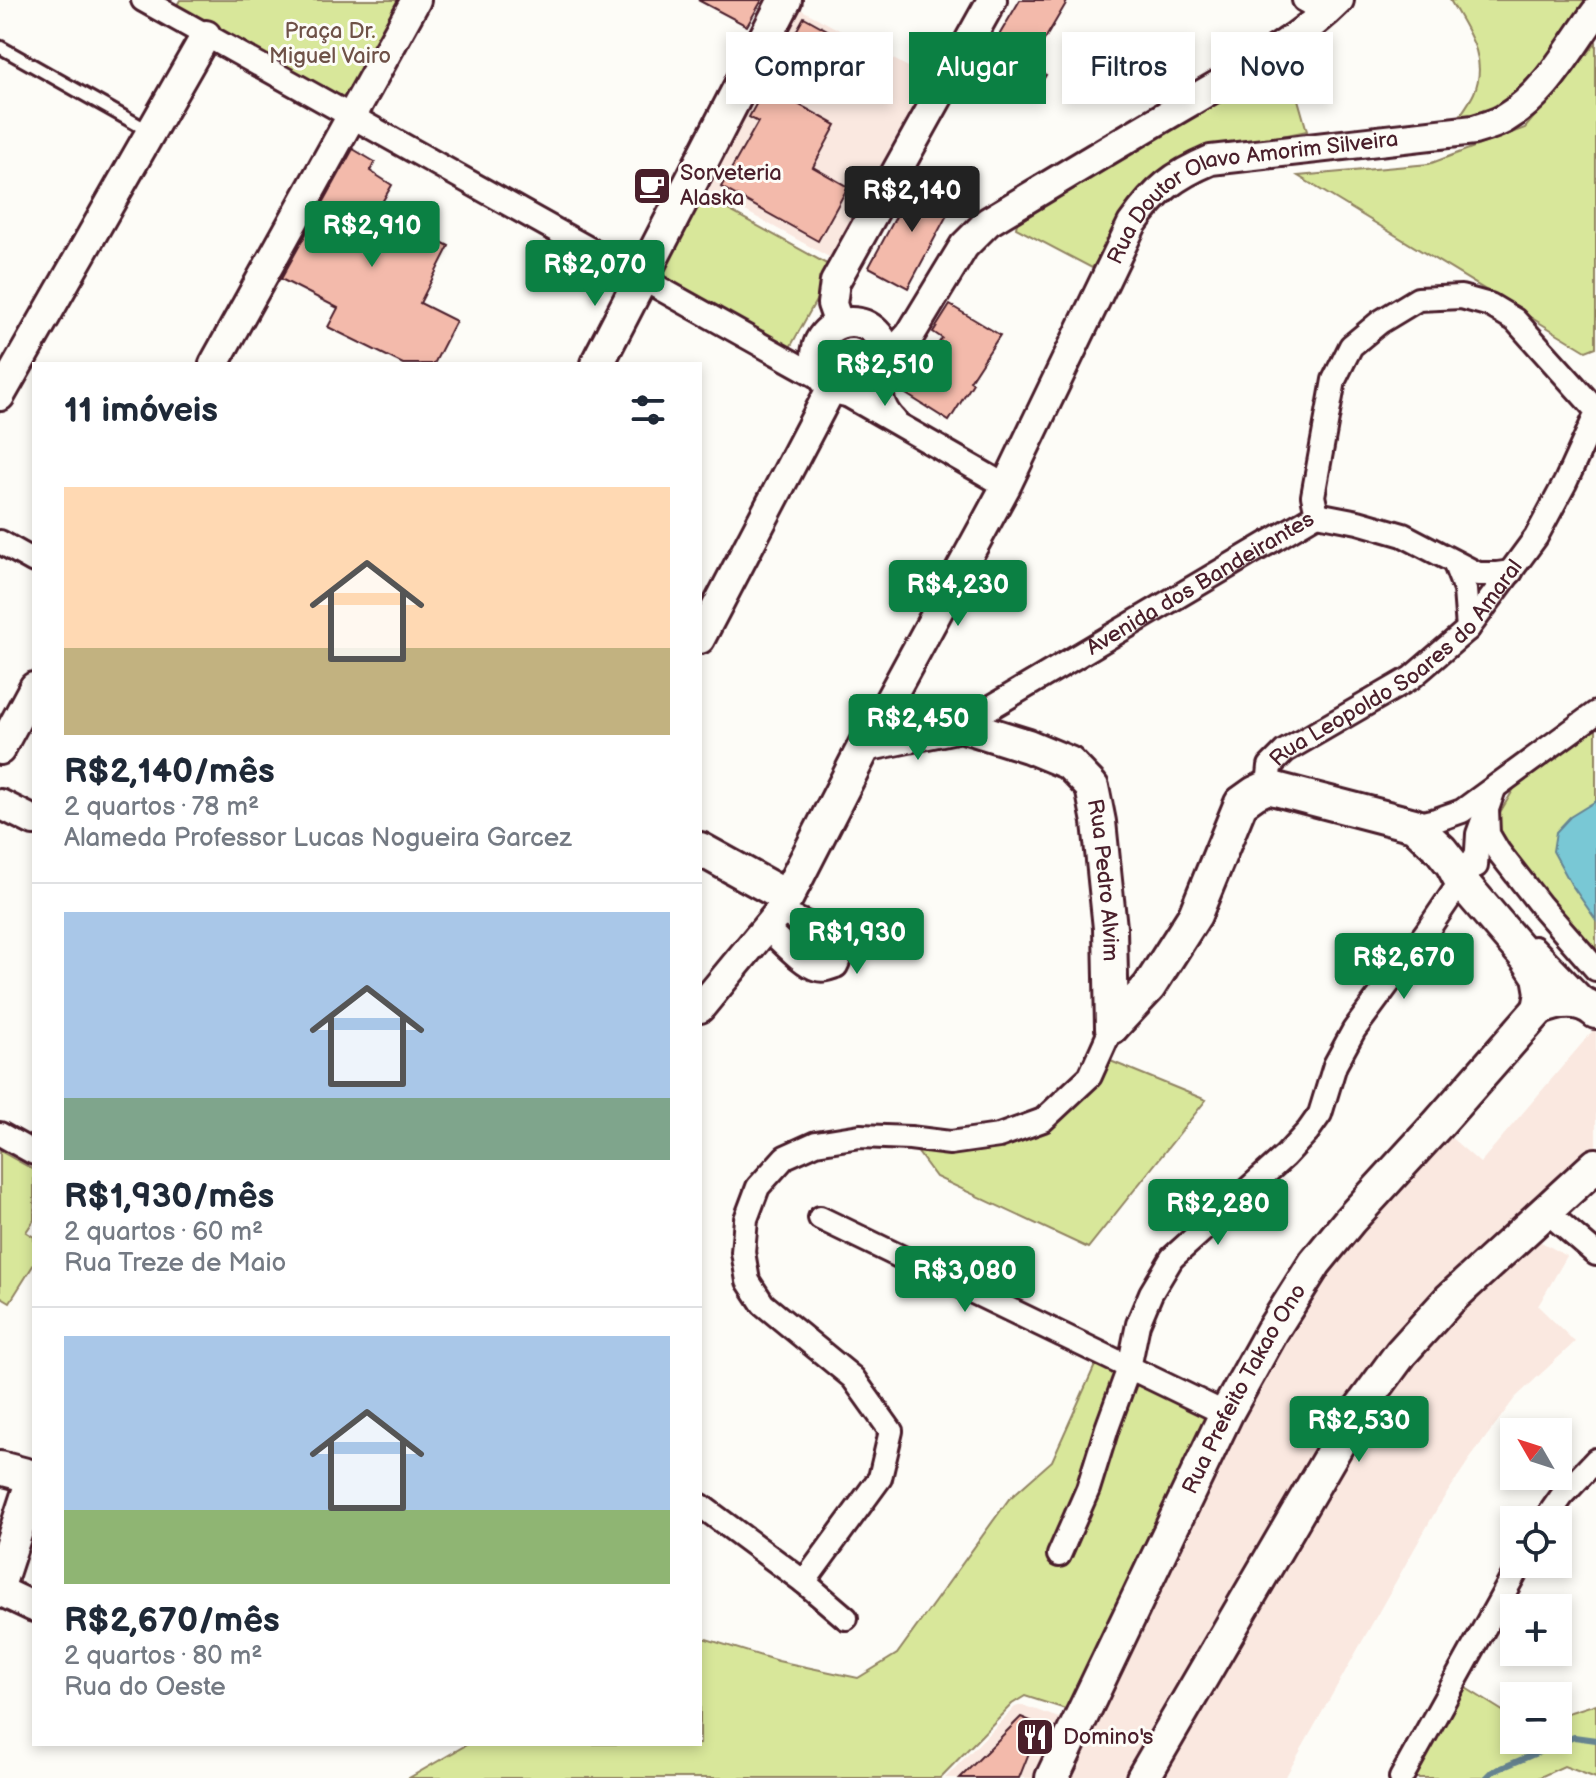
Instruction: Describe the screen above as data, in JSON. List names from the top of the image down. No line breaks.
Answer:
{"streets":{"main road":["Avenida dos Bandeirantes","Rua Leopoldo Soares do Amaral","Rua Pedro Alvim","Rua Prefeito Takao Ono"],"street":["Rua Doutor Olavo Amorim Silveira"]},"crossings":[["Rua Doutor Olavo Amorim Silveira","Avenida dos Bandeirantes"],["Avenida dos Bandeirantes","Rua Leopoldo Soares do Amaral"],["Avenida dos Bandeirantes","Rua Pedro Alvim"],["Rua Leopoldo Soares do Amaral","Rua Pedro Alvim"]],"parks":["Praça Dr. Miguel Vairo"],"places":{"cafe":["Sorveteria Alaska"],"restaurant":["Domino's"]},"north":"top left","page":{"chip":["Comprar","Alugar","Filtros","Novo"],"price":["R$2,140","R$2,910","R$2,070","R$2,510","R$4,230","R$2,450","R$1,930","R$2,670","R$2,280","R$3,080","R$2,530"],"heading":"11 imóveis","list":[{"name":"R$2,140/mês","note":"2 quartos · 78 m² · Alameda Professor Lucas Nogueira Garcez"},{"name":"R$1,930/mês","note":"2 quartos · 60 m² · Rua Treze de Maio"},{"name":"R$2,670/mês","note":"2 quartos · 80 m² · Rua do Oeste"}],"map_buttons":["+","−"]}}
